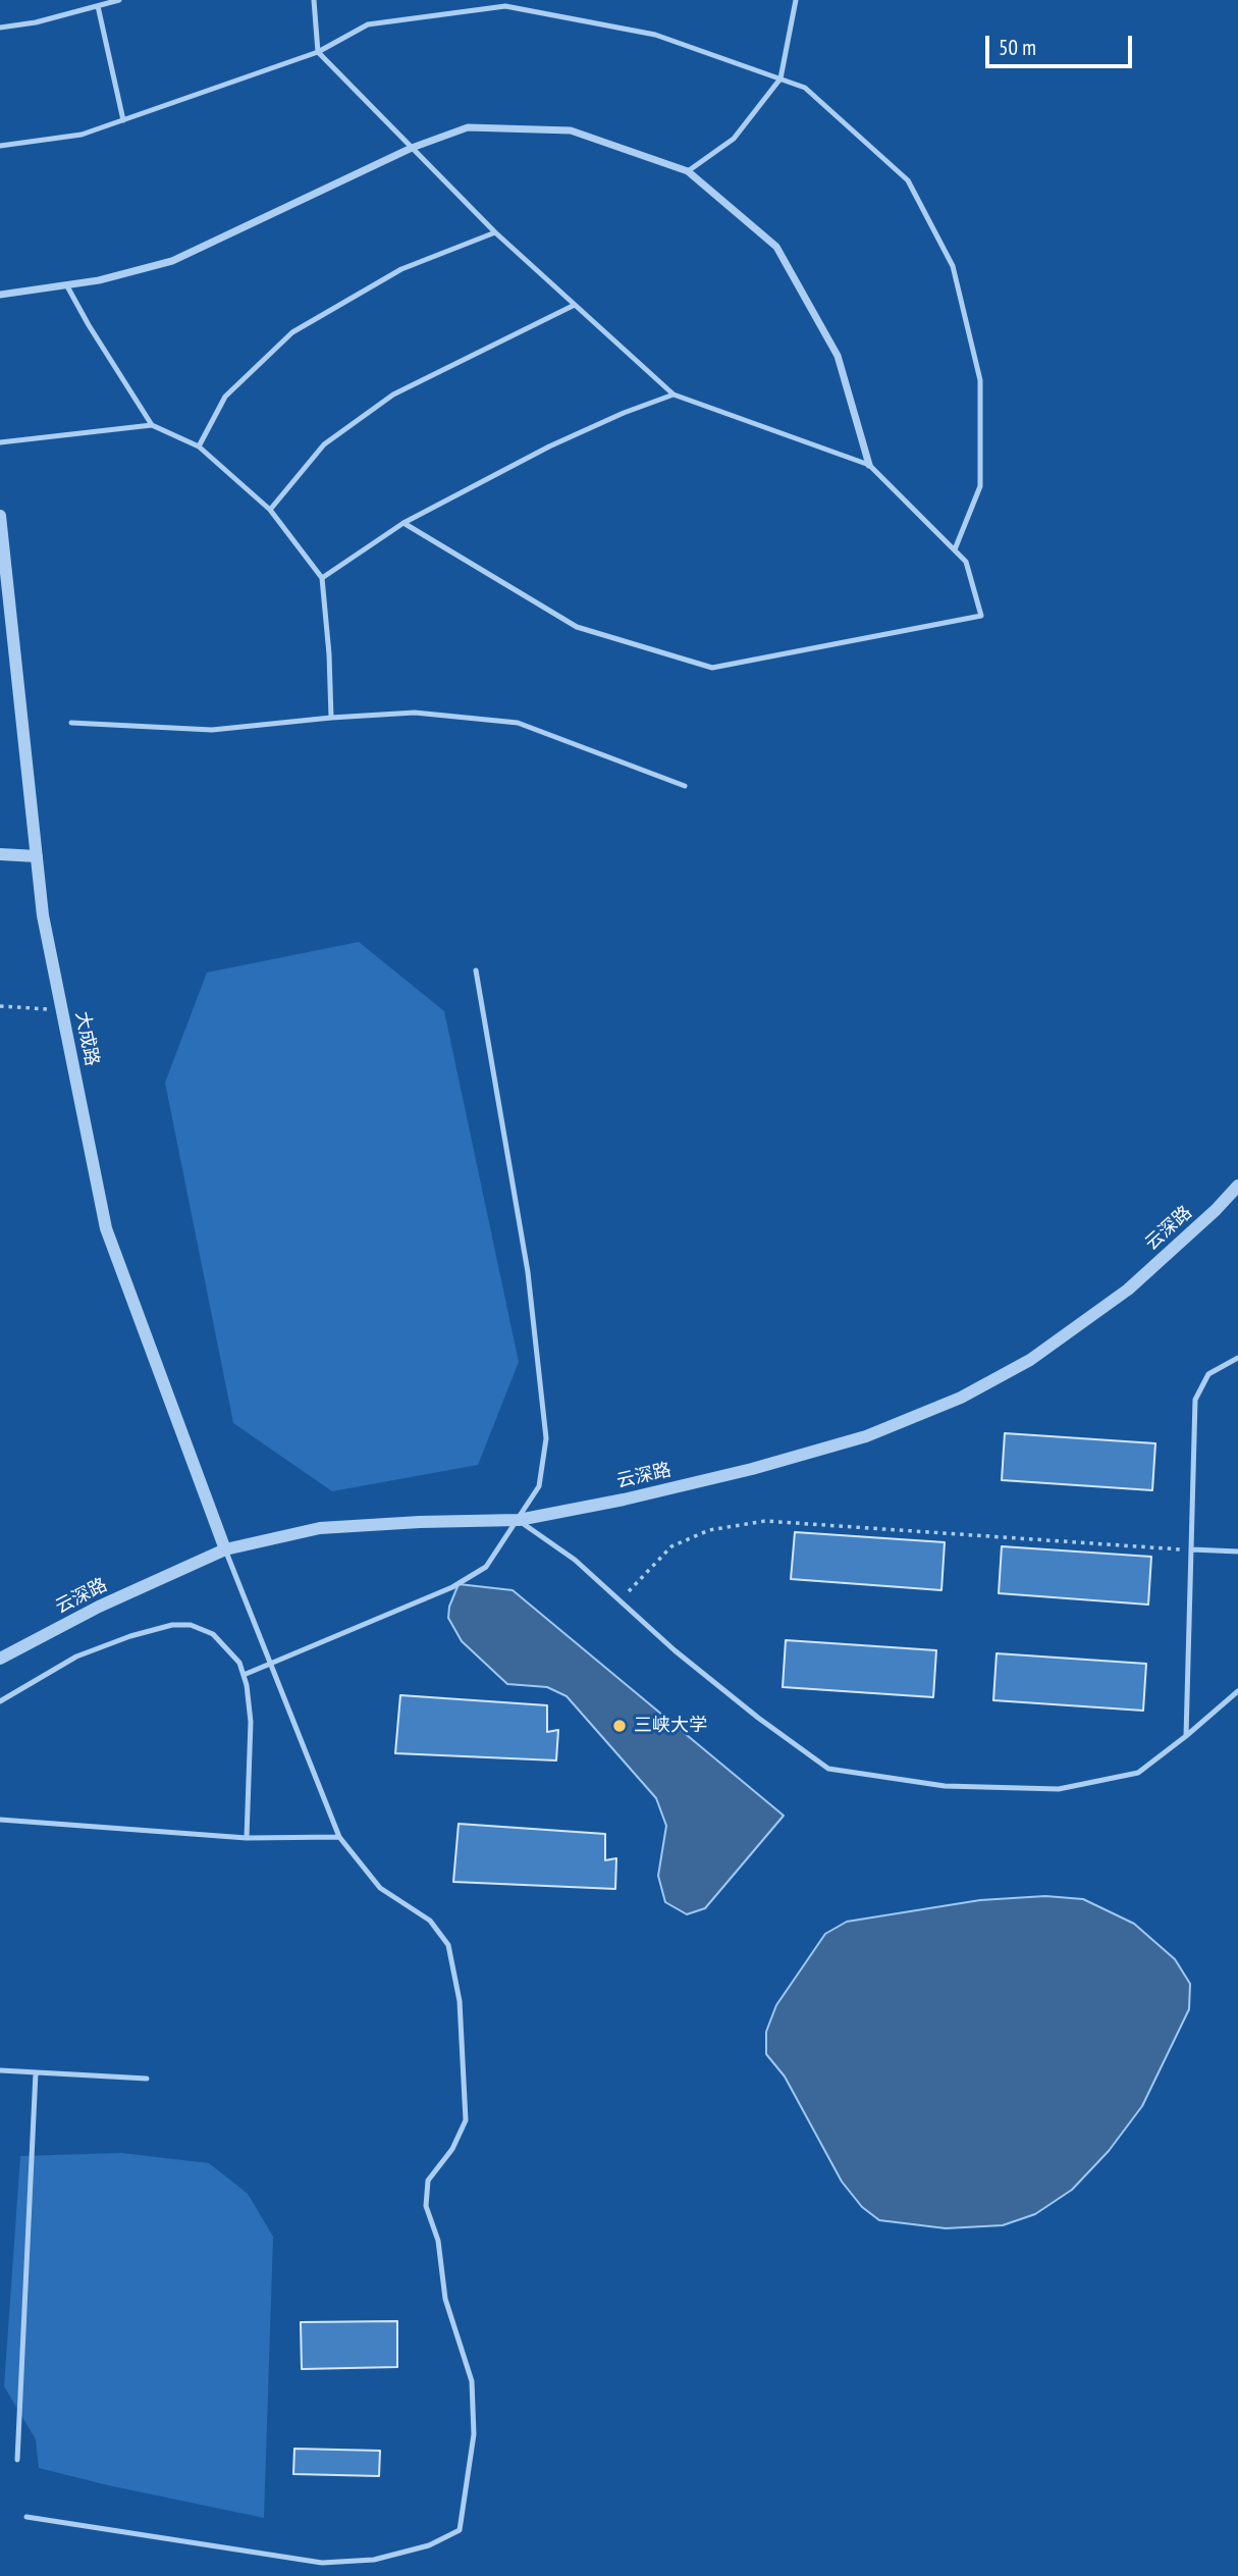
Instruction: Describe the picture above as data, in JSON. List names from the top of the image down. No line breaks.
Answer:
{"streets":{"street":["大成路","云深路"]},"crossings":[["大成路","云深路"]],"places":["三峡大学"],"scale_bar":"50 m"}
